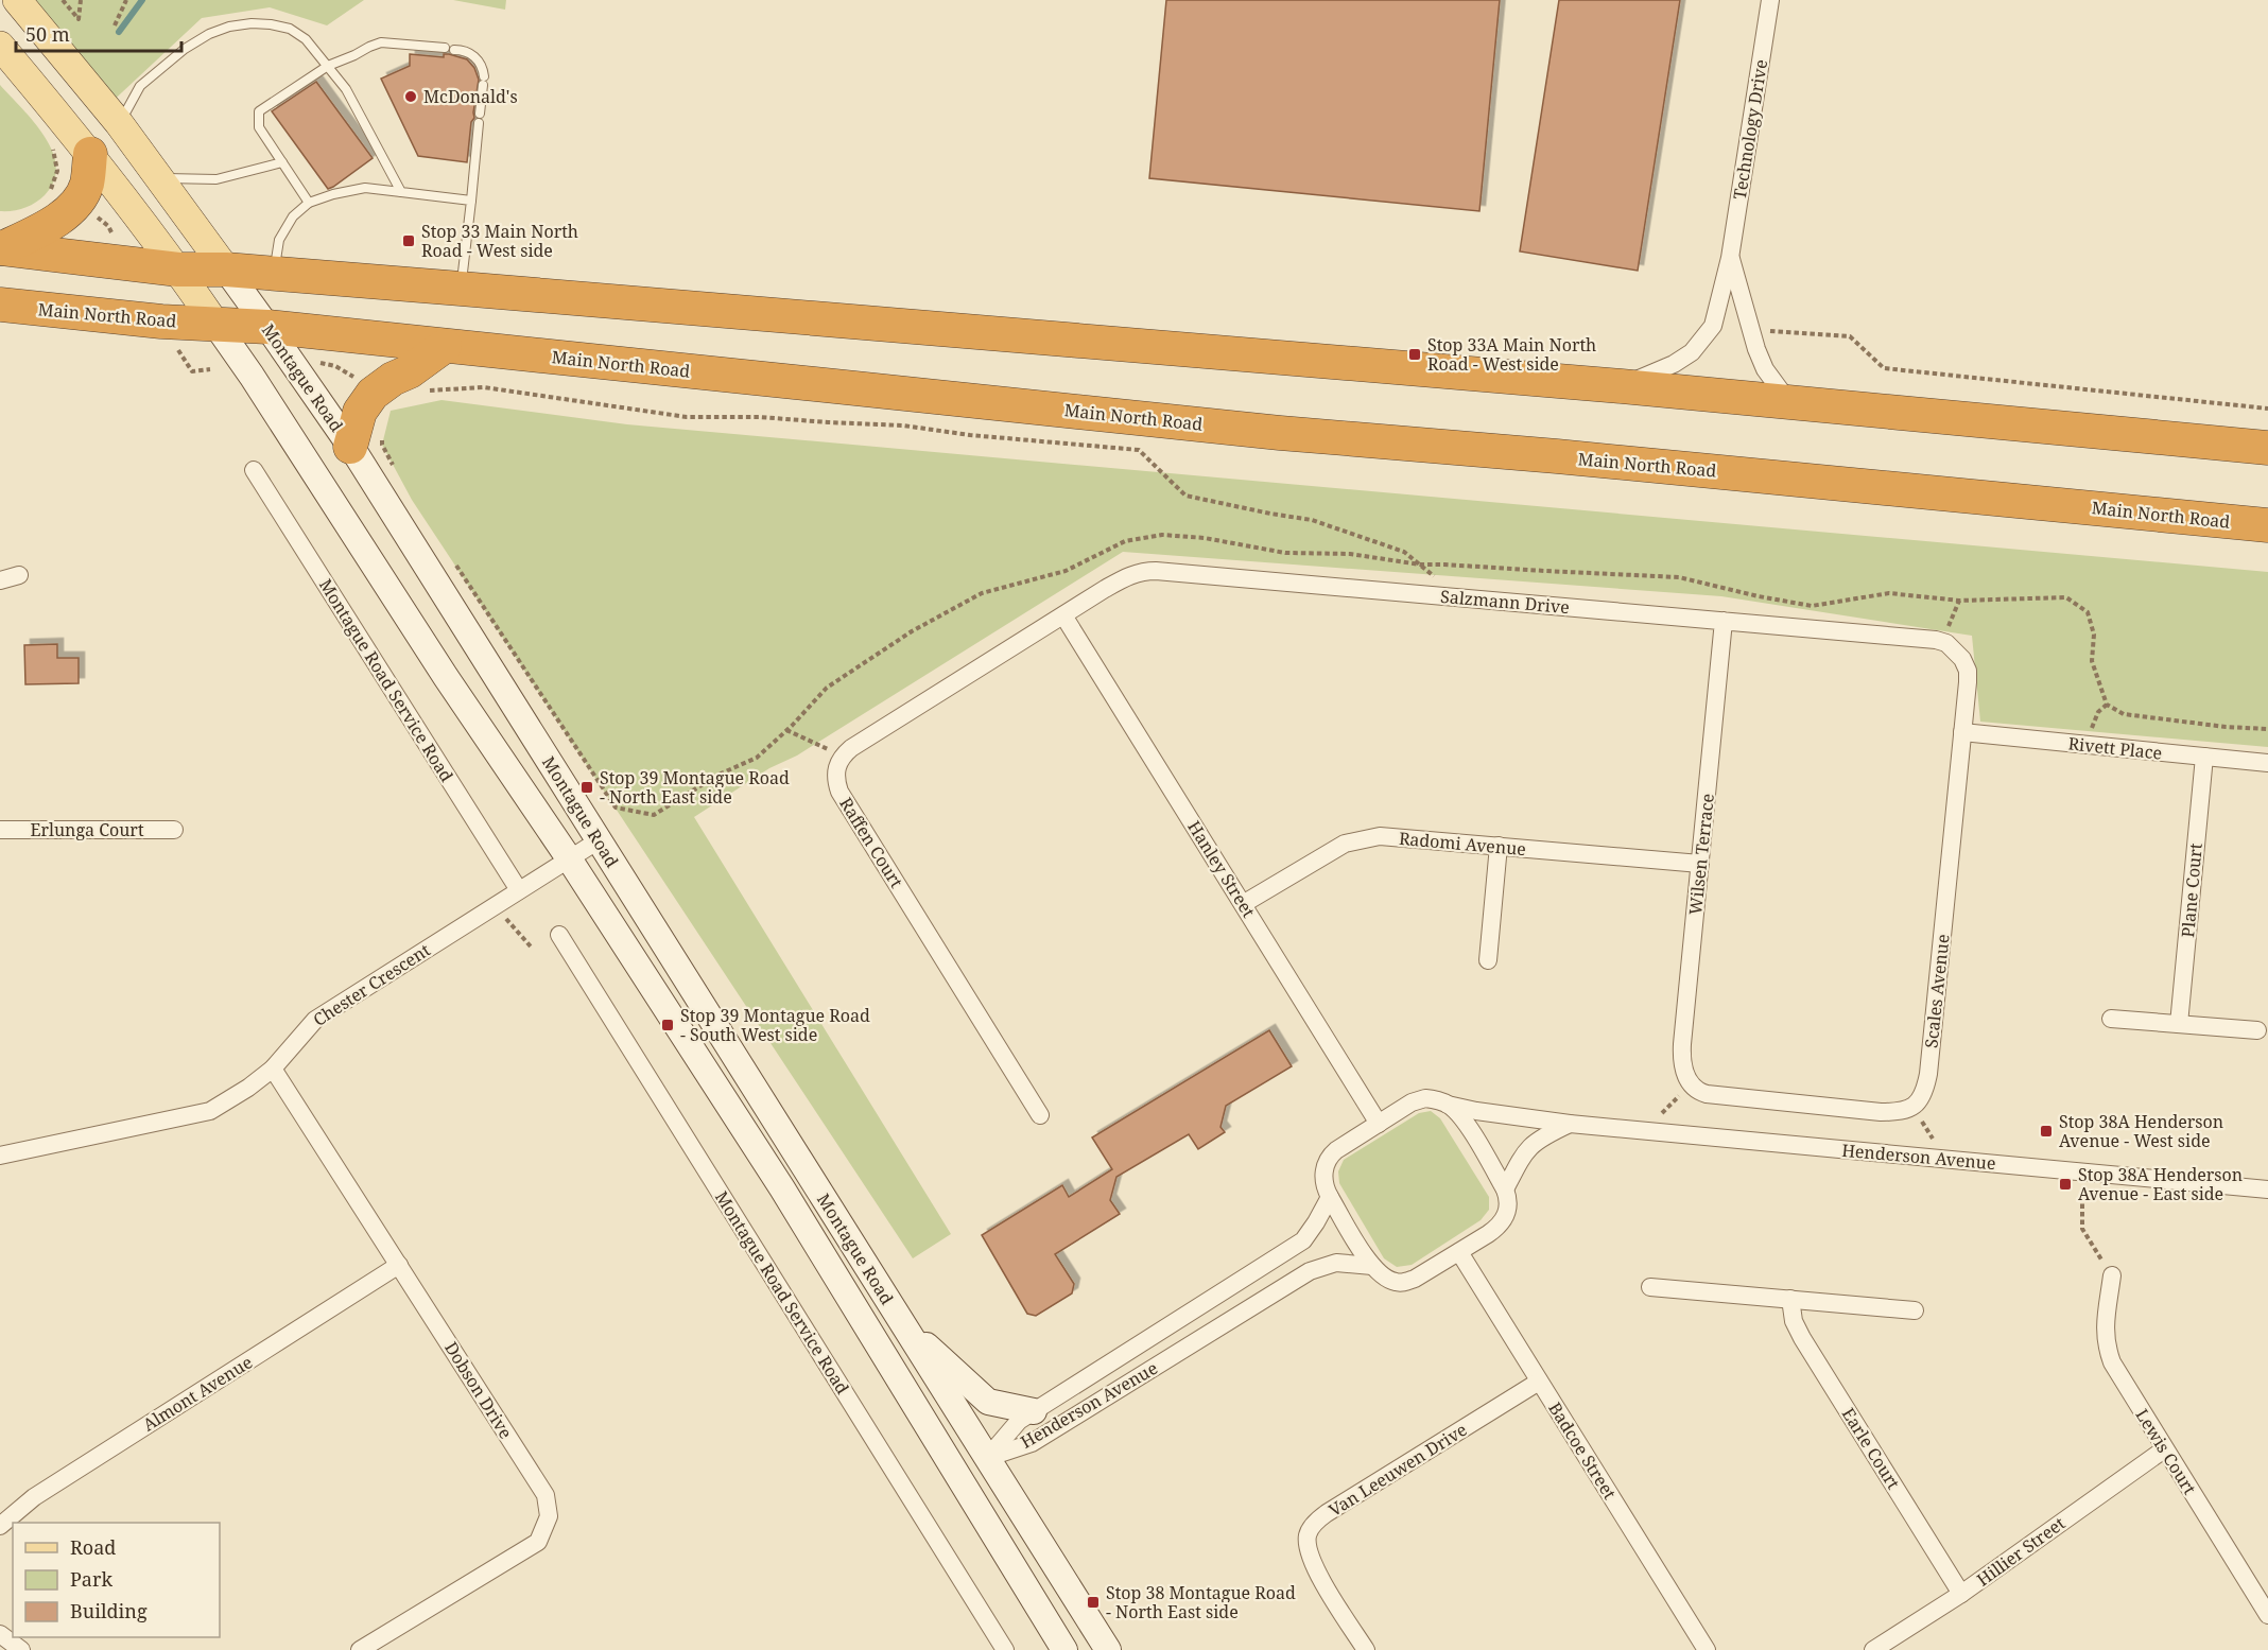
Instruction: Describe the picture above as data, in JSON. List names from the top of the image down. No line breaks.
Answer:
{"streets":{"highway":["Main North Road"],"main road":["Montague Road"],"street":["Technology Drive","Salzmann Drive","Montague Road Service Road","Rivett Place","Erlunga Court","Raffen Court","Radomi Avenue","Wilsen Terrace","Hanley Street","Plane Court","Chester Crescent","Scales Avenue","Henderson Avenue","Dobson Drive","Almont Avenue","Earle Court","Badcoe Street","Lewis Court","Van Leeuwen Drive","Hillier Street"]},"crossings":[["Main North Road","Montague Road"],["Montague Road","Chester Crescent"],["Montague Road","Henderson Avenue"],["Salzmann Drive","Raffen Court"],["Salzmann Drive","Wilsen Terrace"],["Salzmann Drive","Hanley Street"],["Salzmann Drive","Scales Avenue"],["Montague Road Service Road","Chester Crescent"],["Rivett Place","Plane Court"],["Rivett Place","Scales Avenue"],["Raffen Court","Hanley Street"],["Radomi Avenue","Wilsen Terrace"],["Radomi Avenue","Hanley Street"],["Wilsen Terrace","Scales Avenue"],["Hanley Street","Henderson Avenue"],["Hanley Street","Badcoe Street"],["Chester Crescent","Dobson Drive"],["Henderson Avenue","Badcoe Street"],["Dobson Drive","Almont Avenue"],["Earle Court","Hillier Street"],["Badcoe Street","Van Leeuwen Drive"],["Lewis Court","Hillier Street"]],"places":{"other":["McDonald's"],"transit":["Stop 33 Main North Road - West side","Stop 33A Main North Road - West side","Stop 39 Montague Road - North East side","Stop 39 Montague Road - South West side","Stop 38A Henderson Avenue - West side","Stop 38A Henderson Avenue - East side","Stop 38 Montague Road - North East side"]},"legend":["Road","Park","Building"],"scale_bar":"50 m"}
